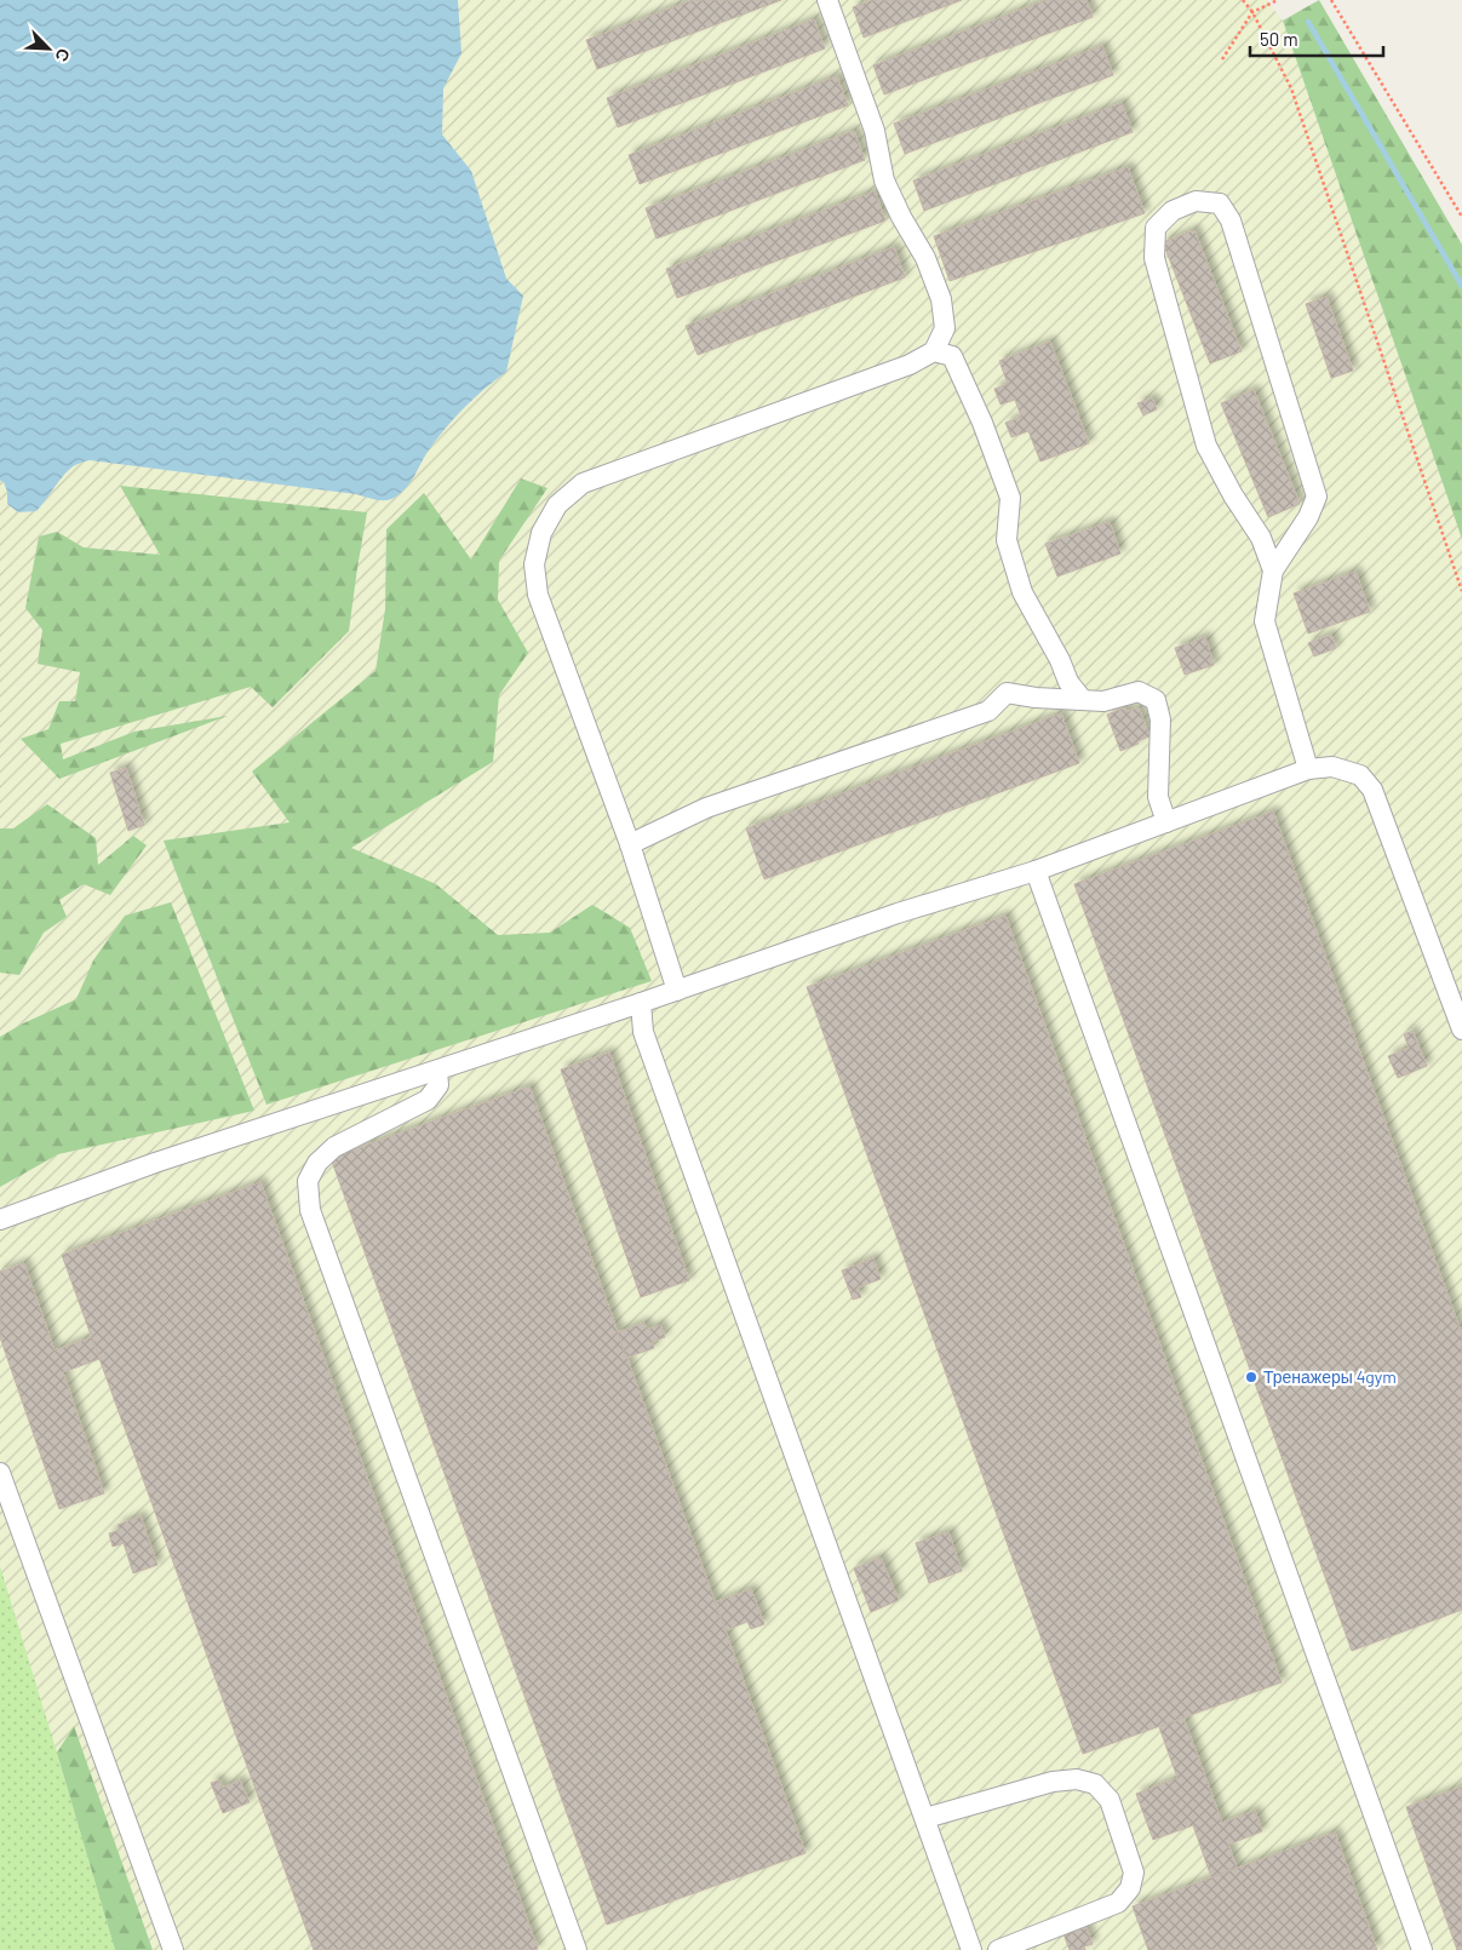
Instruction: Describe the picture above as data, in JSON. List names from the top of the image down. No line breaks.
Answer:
{"places":["Тренажеры 4gym"],"scale_bar":"50 m","north":"bottom right"}
